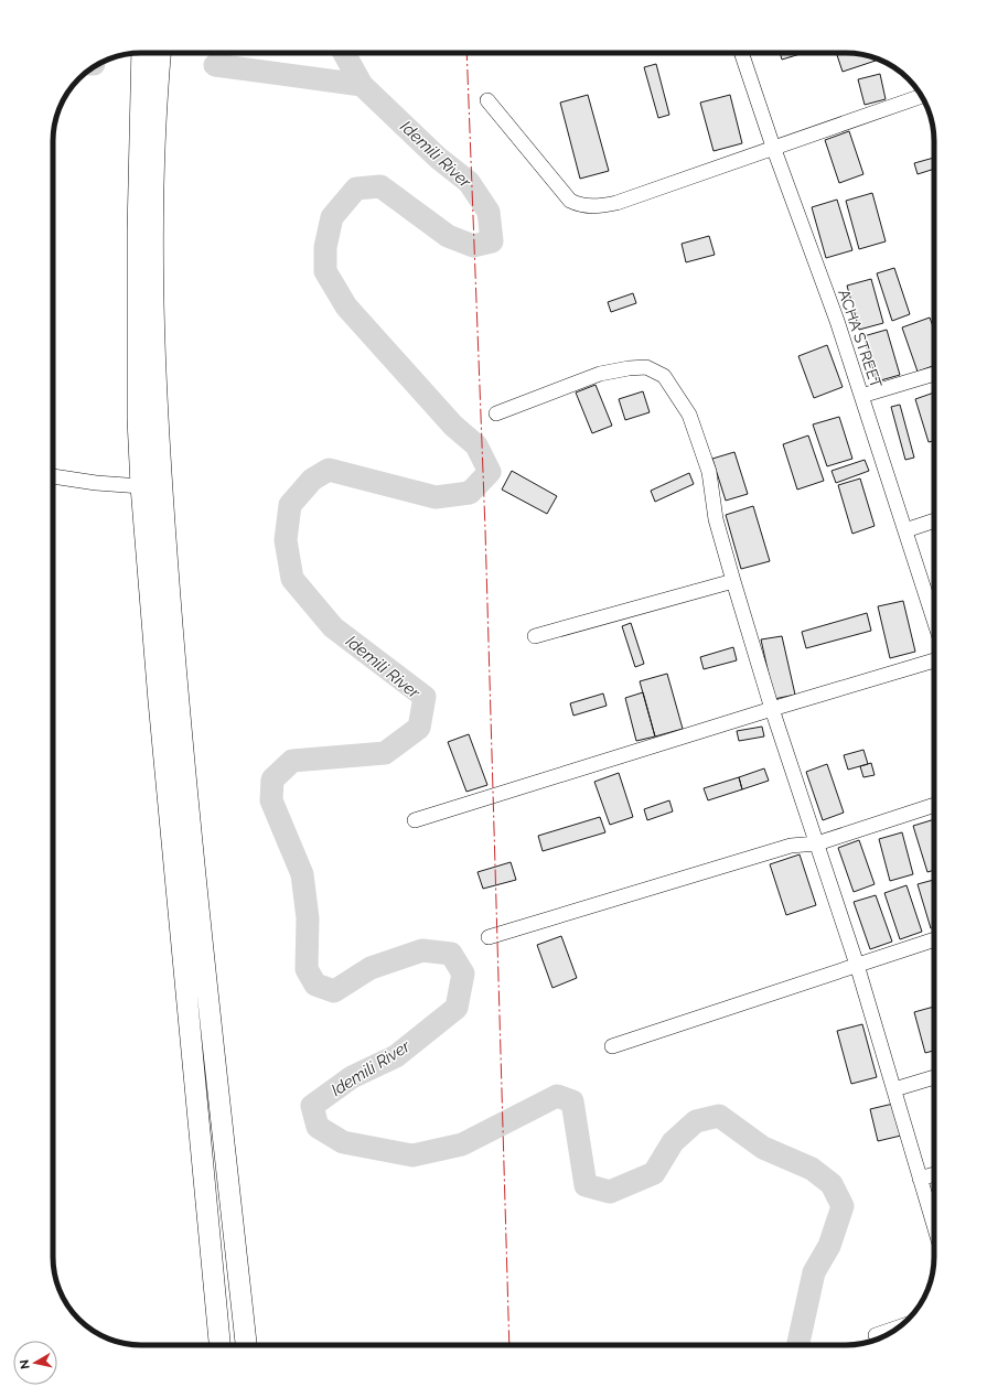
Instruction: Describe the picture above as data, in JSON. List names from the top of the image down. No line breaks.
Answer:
{"streets":{"street":["ACHA STREET"]},"water":["Idemili River"],"north":"left"}
